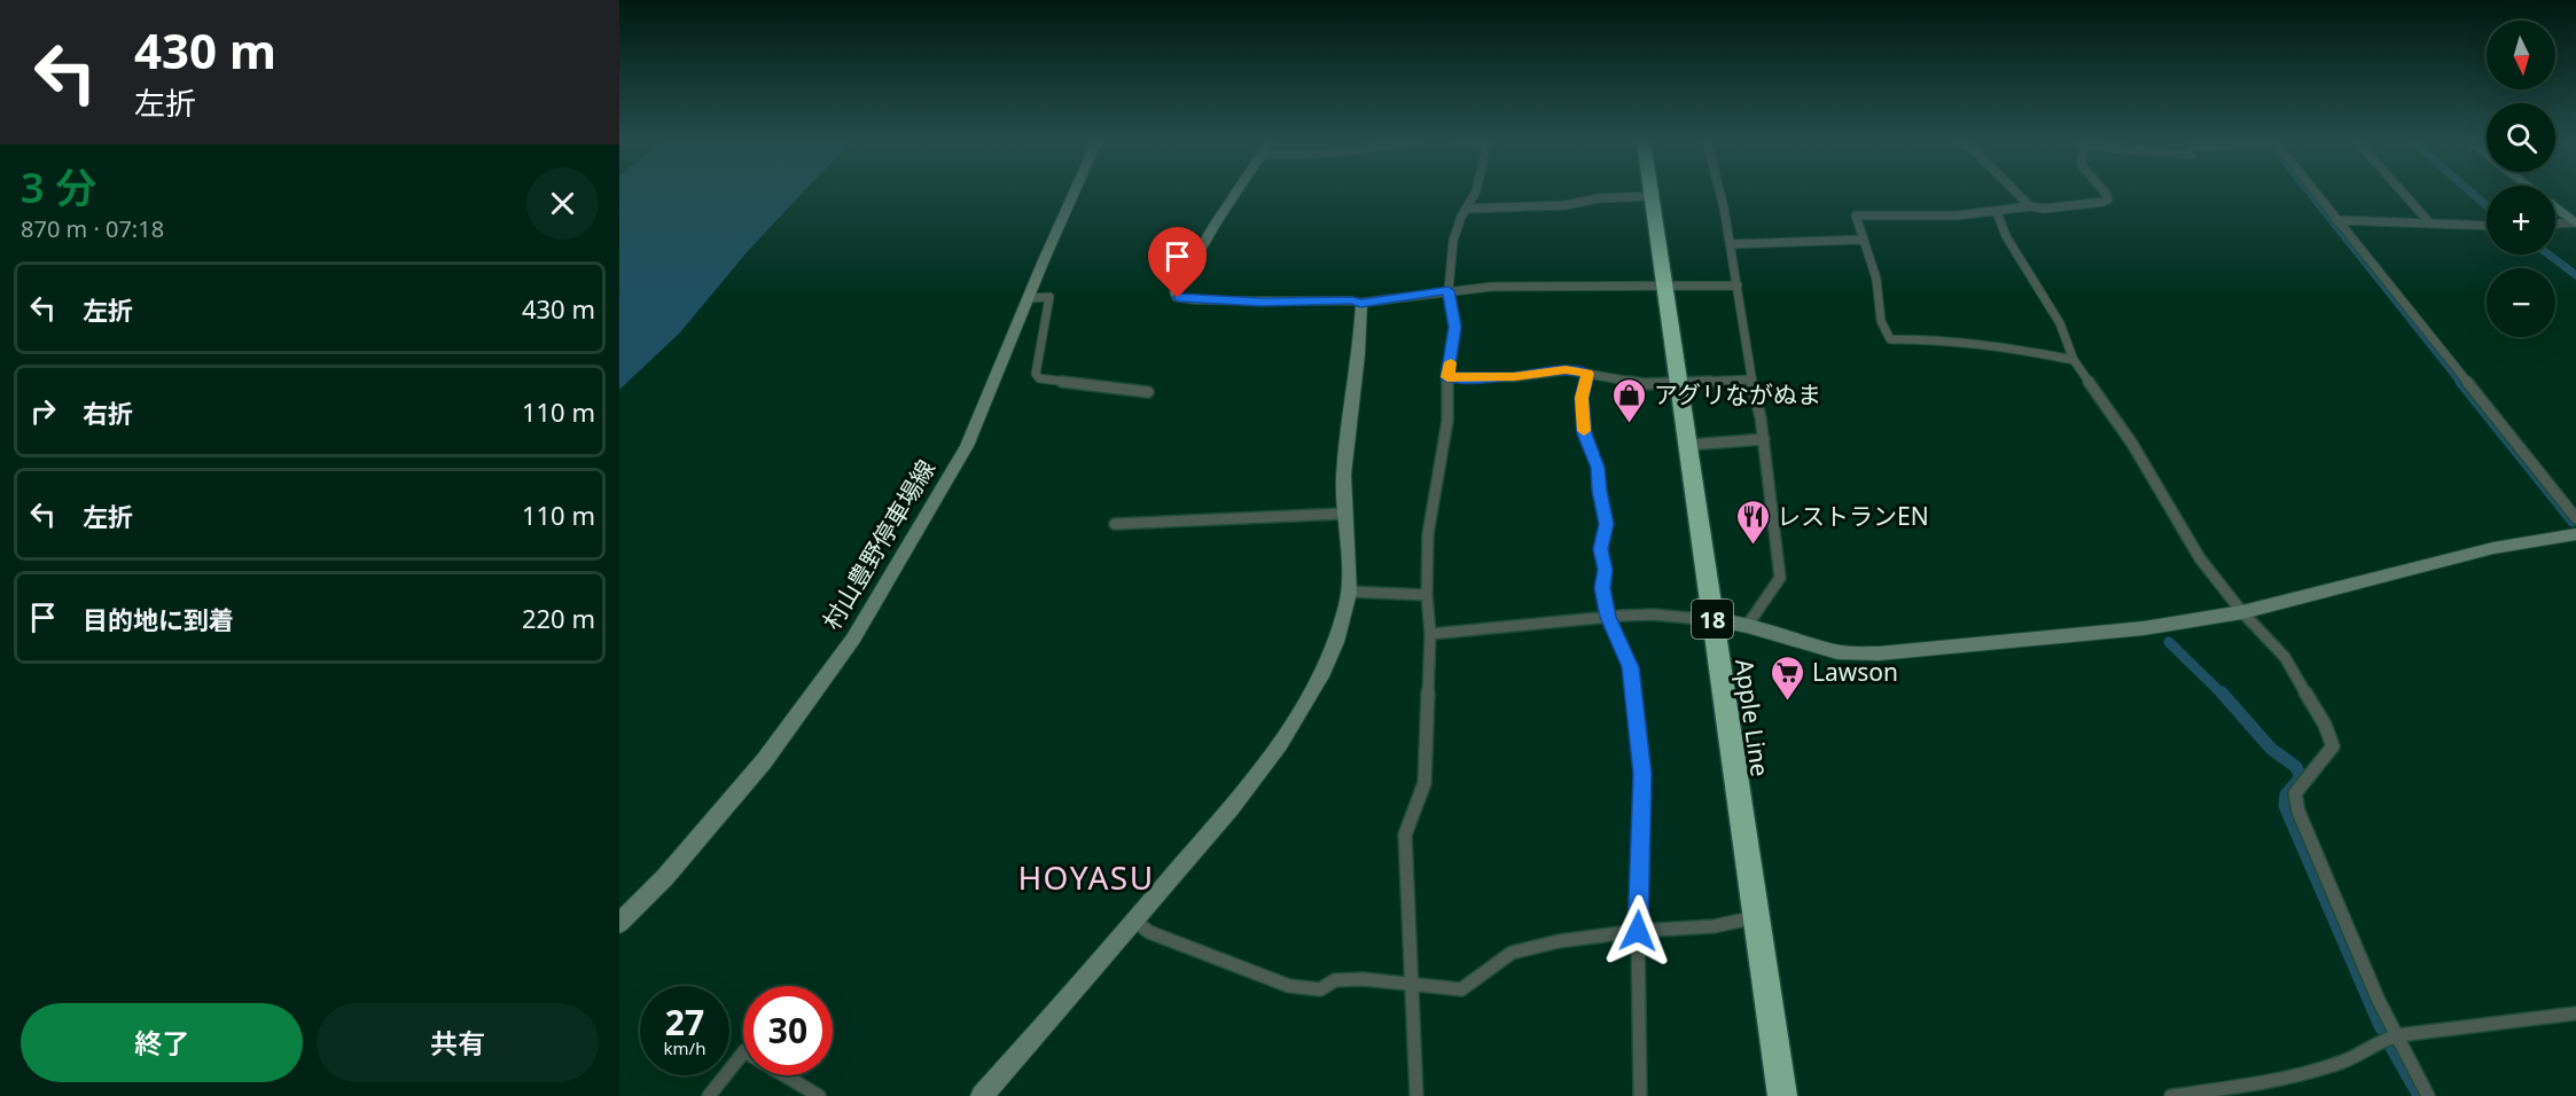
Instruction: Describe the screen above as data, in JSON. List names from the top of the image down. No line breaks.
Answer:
{"streets":{"highway":["18","Apple Line"],"street":["村山豊野停車場線"]},"districts":["HOYASU"],"places":{"shop":["アグリながぬま"],"restaurant":["レストランEN"],"supermarket":["Lawson"]},"north":"bottom","page":{"turn":["430 m","左折"],"map_buttons":["+","−"],"heading":["3 分","870 m · 07:18"],"list":[{"name":"左折","value":"430 m"},{"name":"右折","value":"110 m"},{"name":"左折","value":"110 m"},{"name":"目的地に到着","value":"220 m"}],"speed":"27 km/h","limit":"30","buttons":["終了","共有"]}}
